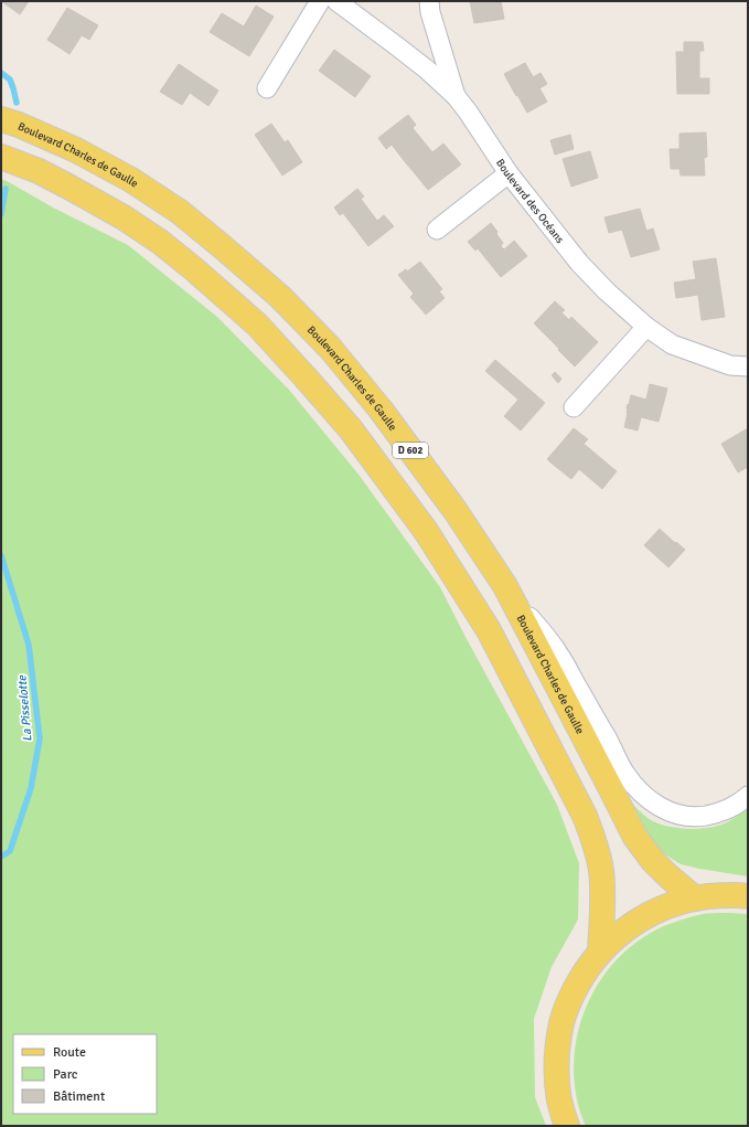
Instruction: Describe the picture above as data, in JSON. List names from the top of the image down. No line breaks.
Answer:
{"streets":{"main road":["Boulevard Charles de Gaulle","D 602"],"street":["Boulevard des Océans"]},"water":["La Pisselotte"],"legend":["Route","Parc","Bâtiment"]}
